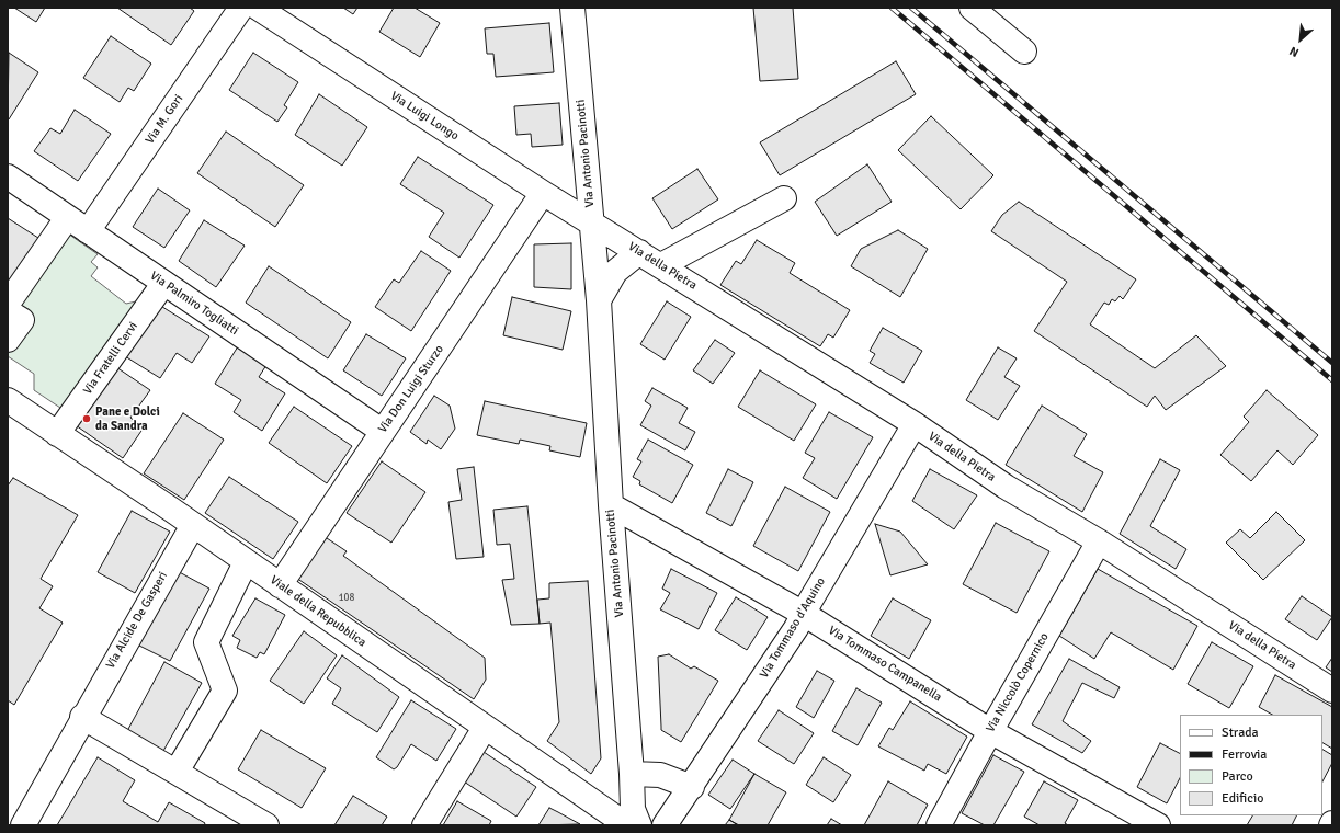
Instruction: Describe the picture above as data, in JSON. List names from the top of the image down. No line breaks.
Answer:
{"streets":{"street":["Via Luigi Longo","Via M. Gori","Via Antonio Pacinotti","Via della Pietra","Via Palmiro Togliatti","Via Fratelli Cervi","Via Don Luigi Sturzo","Viale della Repubblica","Via Alcide De Gasperi","Via Tommaso d'Aquino","Via Tommaso Campanella","Via Niccolò Copernico"]},"crossings":[["Via Luigi Longo","Via Antonio Pacinotti"],["Via Luigi Longo","Via della Pietra"],["Via Luigi Longo","Via Don Luigi Sturzo"],["Via M. Gori","Via Palmiro Togliatti"],["Via Antonio Pacinotti","Via della Pietra"],["Via Antonio Pacinotti","Via Tommaso Campanella"],["Via della Pietra","Via Tommaso d'Aquino"],["Via della Pietra","Via Niccolò Copernico"],["Via Palmiro Togliatti","Via Fratelli Cervi"],["Via Palmiro Togliatti","Via Don Luigi Sturzo"],["Via Fratelli Cervi","Viale della Repubblica"],["Via Don Luigi Sturzo","Viale della Repubblica"],["Viale della Repubblica","Via Alcide De Gasperi"],["Via Tommaso d'Aquino","Via Tommaso Campanella"],["Via Tommaso Campanella","Via Niccolò Copernico"]],"places":["Pane e Dolci da Sandra"],"house_numbers":["108"],"legend":["Strada","Ferrovia","Parco","Edificio"],"north":"bottom left"}
